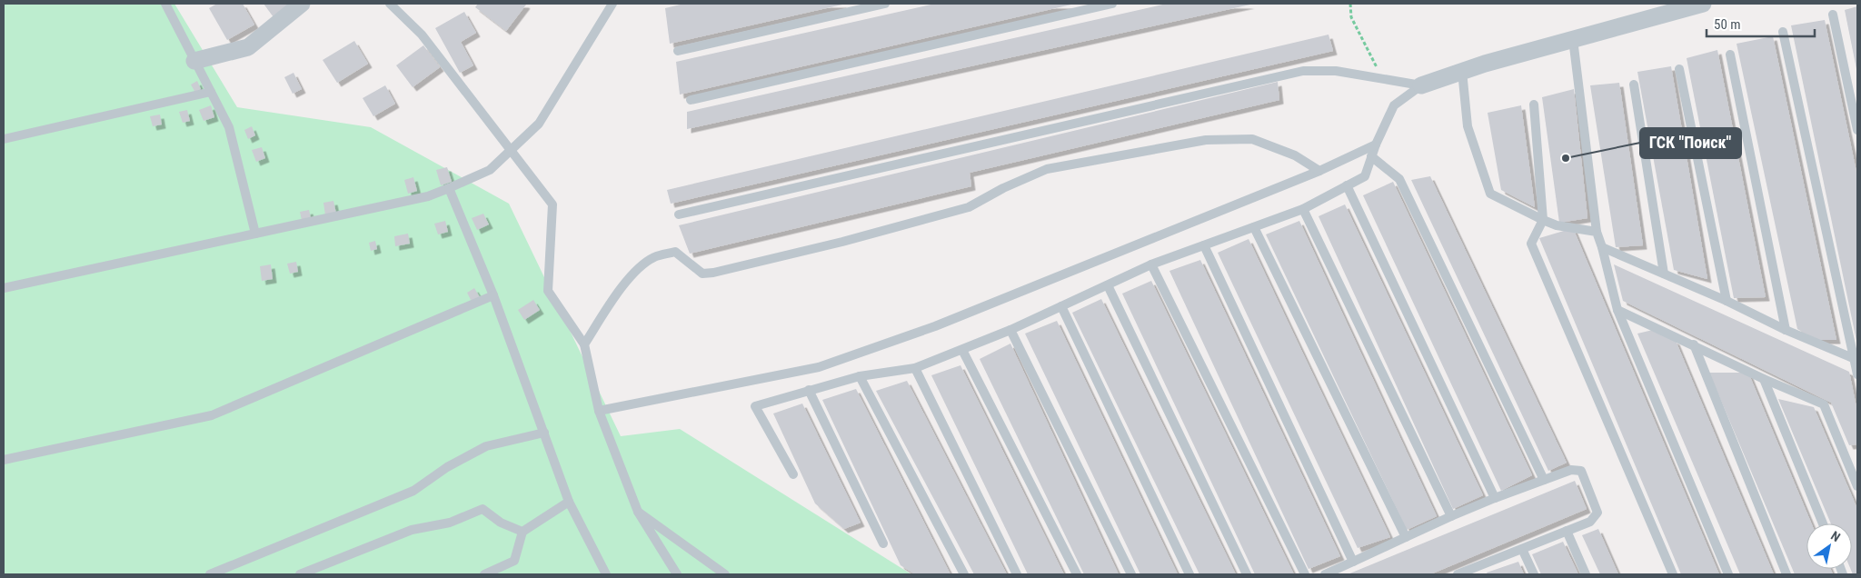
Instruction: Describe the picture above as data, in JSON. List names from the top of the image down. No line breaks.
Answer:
{"places":["ГСК \"Поиск\""],"scale_bar":"50 m","north":"top right"}
